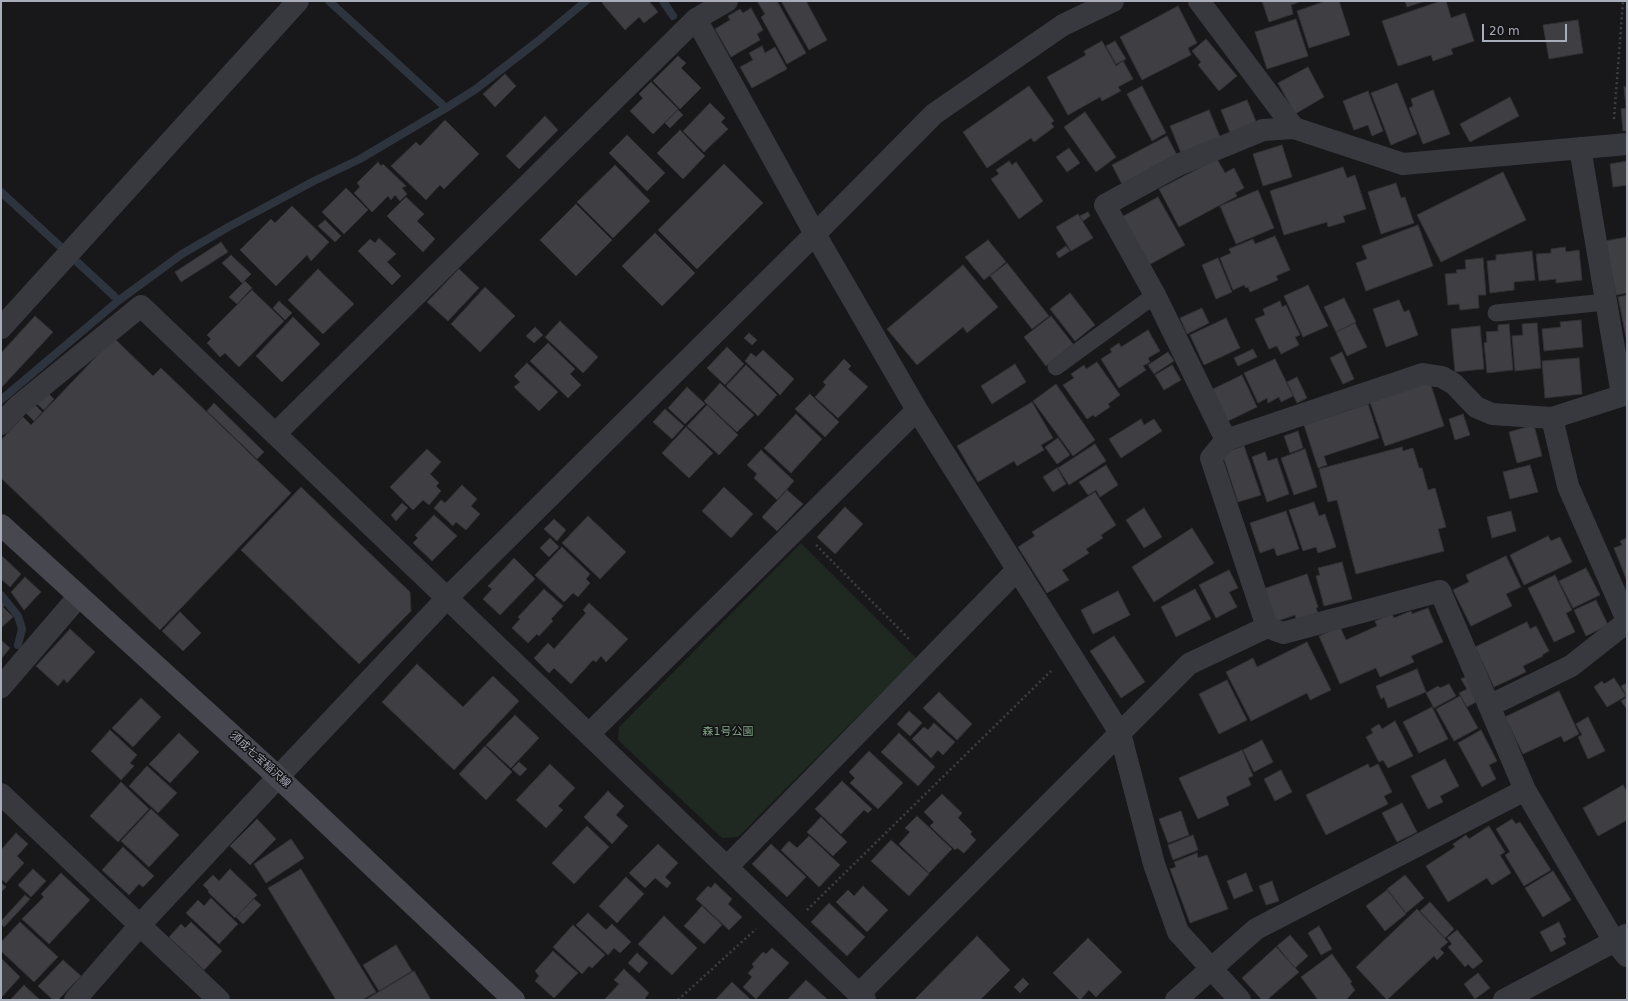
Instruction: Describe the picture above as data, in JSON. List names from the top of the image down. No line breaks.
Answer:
{"streets":{"main road":["須成七宝稲沢線"]},"parks":["森1号公園"],"scale_bar":"20 m"}
